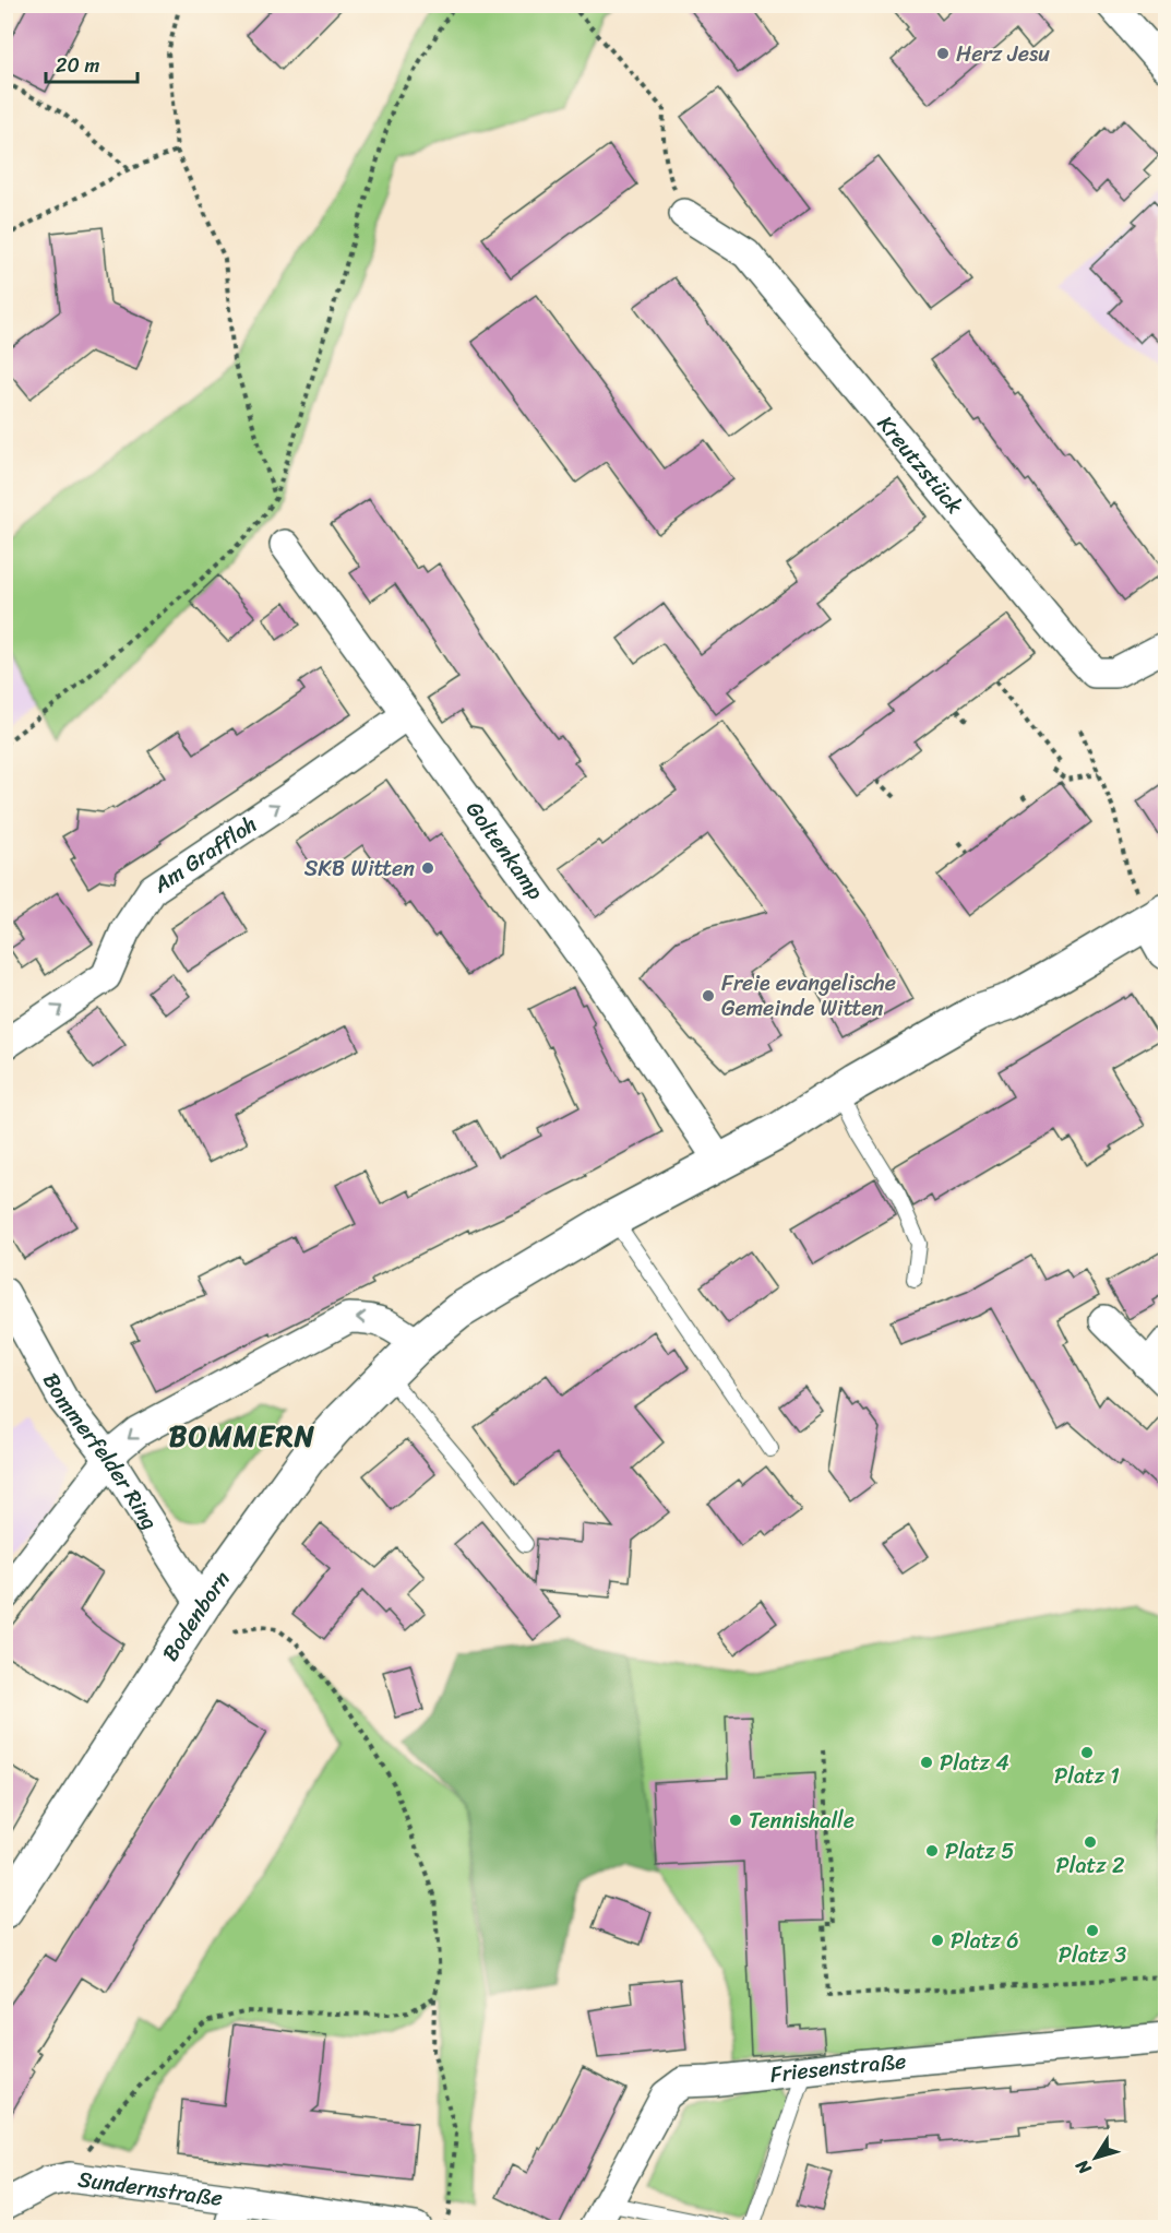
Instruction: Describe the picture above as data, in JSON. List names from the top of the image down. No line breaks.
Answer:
{"streets":{"main road":["Bodenborn"],"street":["Kreutzstück","Goltenkamp","Am Graffloh","Bommerfelder Ring","Friesenstraße","Sundernstraße"]},"crossings":[["Goltenkamp","Am Graffloh"],["Goltenkamp","Bodenborn"],["Bommerfelder Ring","Bodenborn"]],"one_way":["Am Graffloh"],"districts":["BOMMERN"],"places":["Herz Jesu","SKB Witten","Freie evangelische Gemeinde Witten","Platz 1","Platz 4","Tennishalle","Platz 2","Platz 5","Platz 3","Platz 6"],"scale_bar":"20 m","north":"bottom left"}
